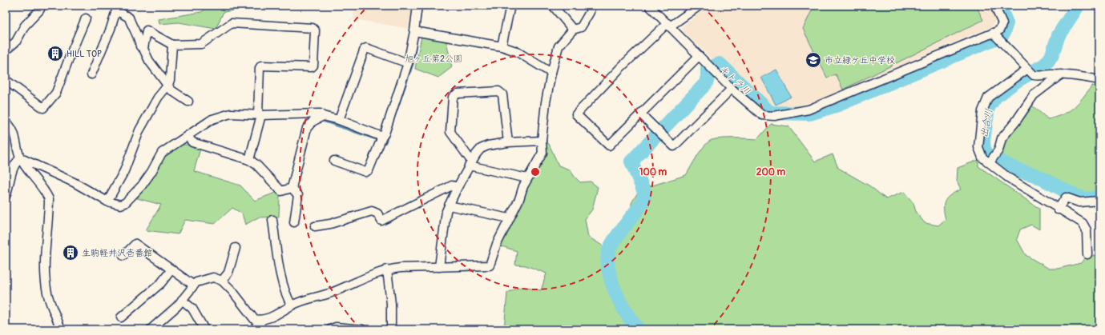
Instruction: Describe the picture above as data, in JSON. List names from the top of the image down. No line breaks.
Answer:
{"water":["キトラ川","出合川"],"parks":["旭ヶ丘第2公園"],"places":{"building":["HILL TOP","生駒軽井沢壱番館"],"school or university":["市立緑ケ丘中学校"]},"rings":["100 m","200 m"]}
